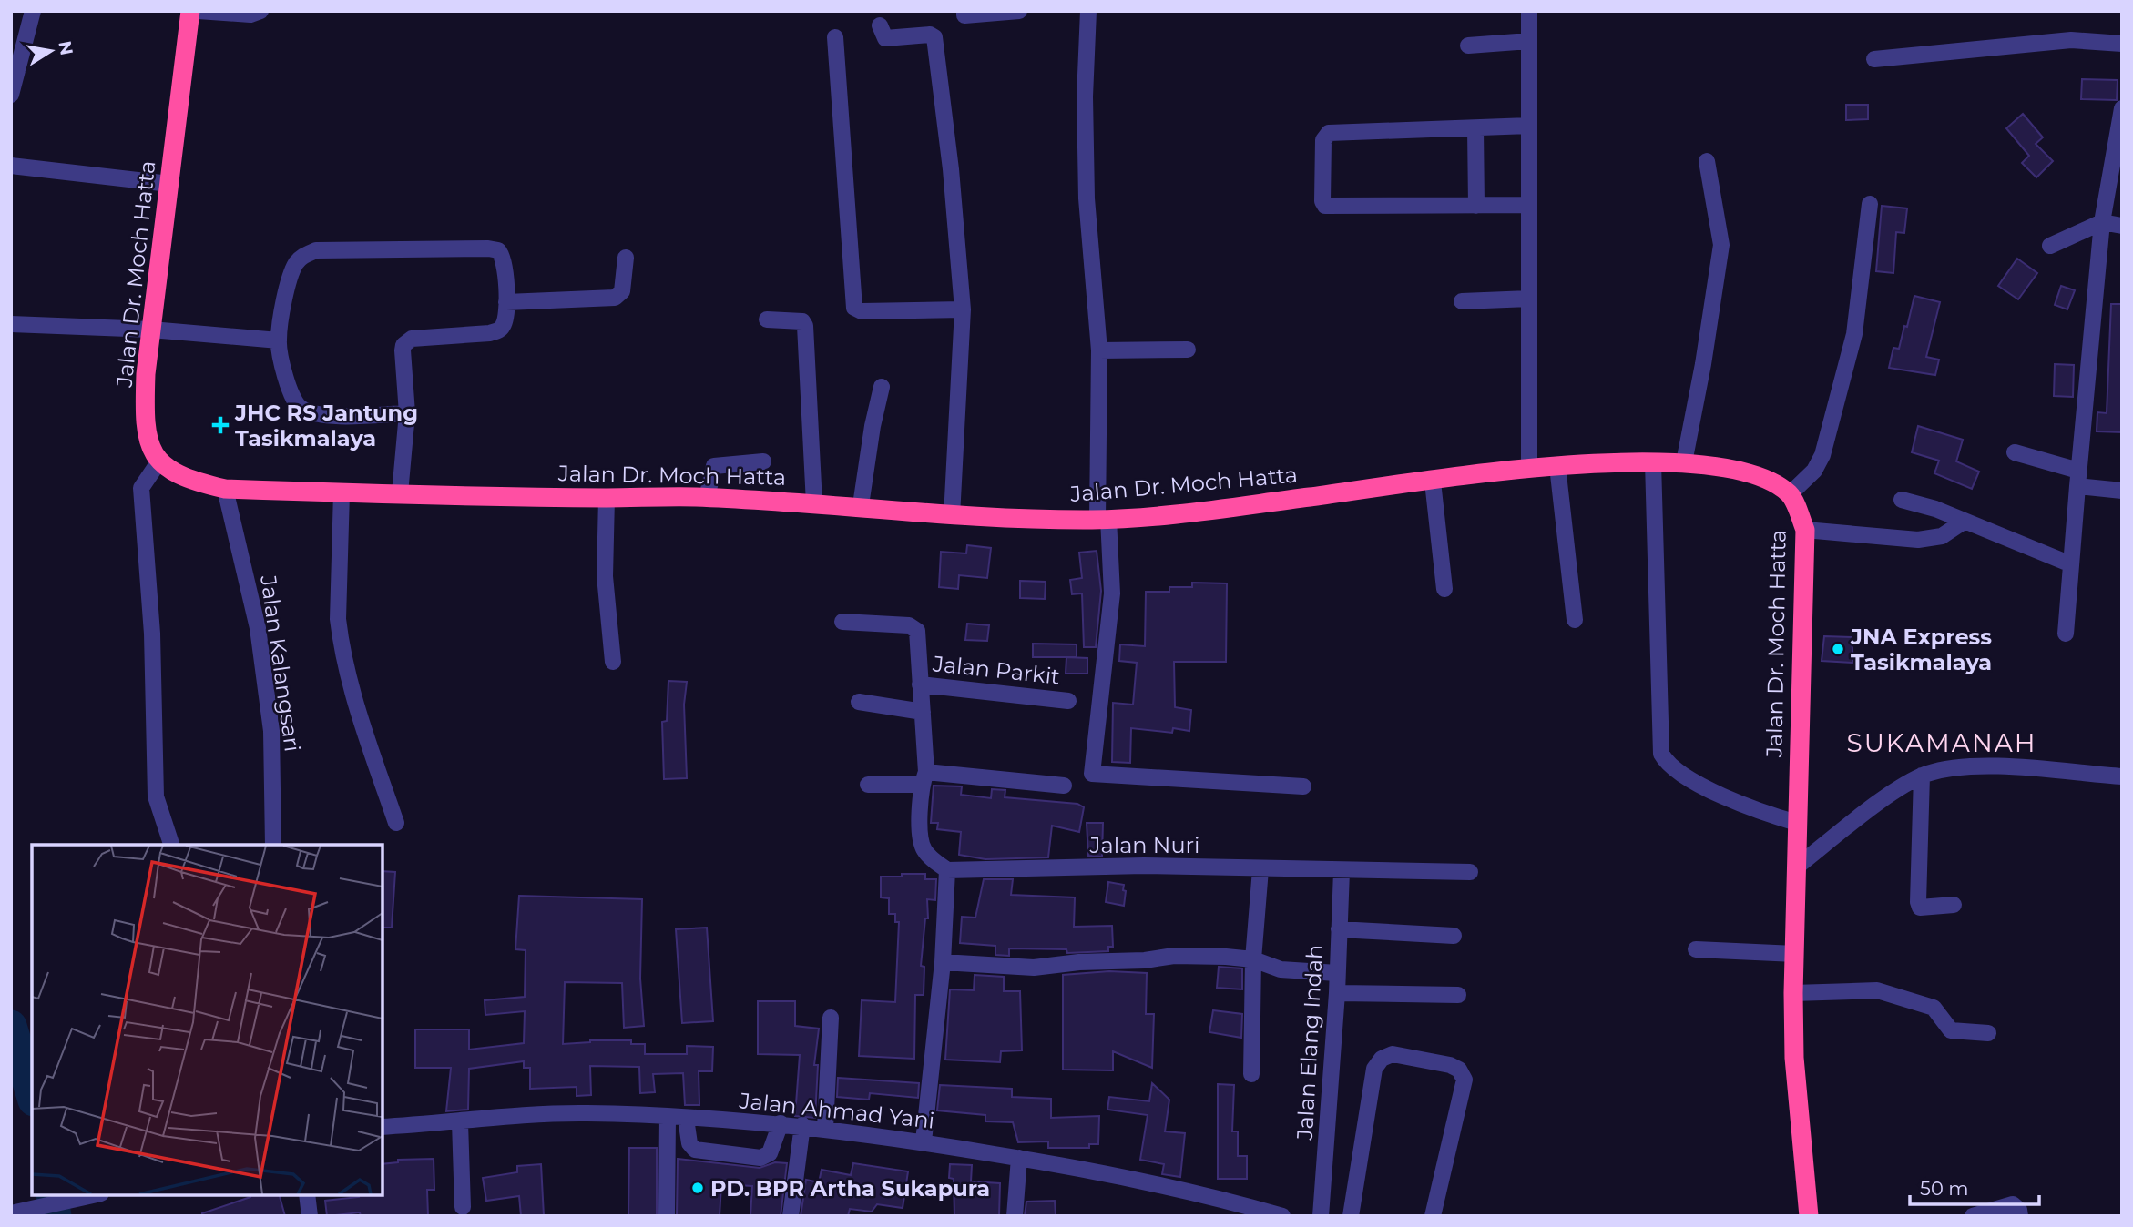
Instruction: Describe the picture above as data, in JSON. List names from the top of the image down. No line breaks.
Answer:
{"streets":{"highway":["Jalan Dr. Moch Hatta"],"street":["Jalan Kalangsari","Jalan Parkit","Jalan Nuri","Jalan Elang Indah","Jalan Ahmad Yani"]},"crossings":[["Jalan Dr. Moch Hatta","Jalan Kalangsari"],["Jalan Nuri","Jalan Elang Indah"]],"districts":["SUKAMANAH"],"places":{"health":["JHC RS Jantung Tasikmalaya"],"other":["JNA Express Tasikmalaya","PD. BPR Artha Sukapura"]},"scale_bar":"50 m","north":"right"}
